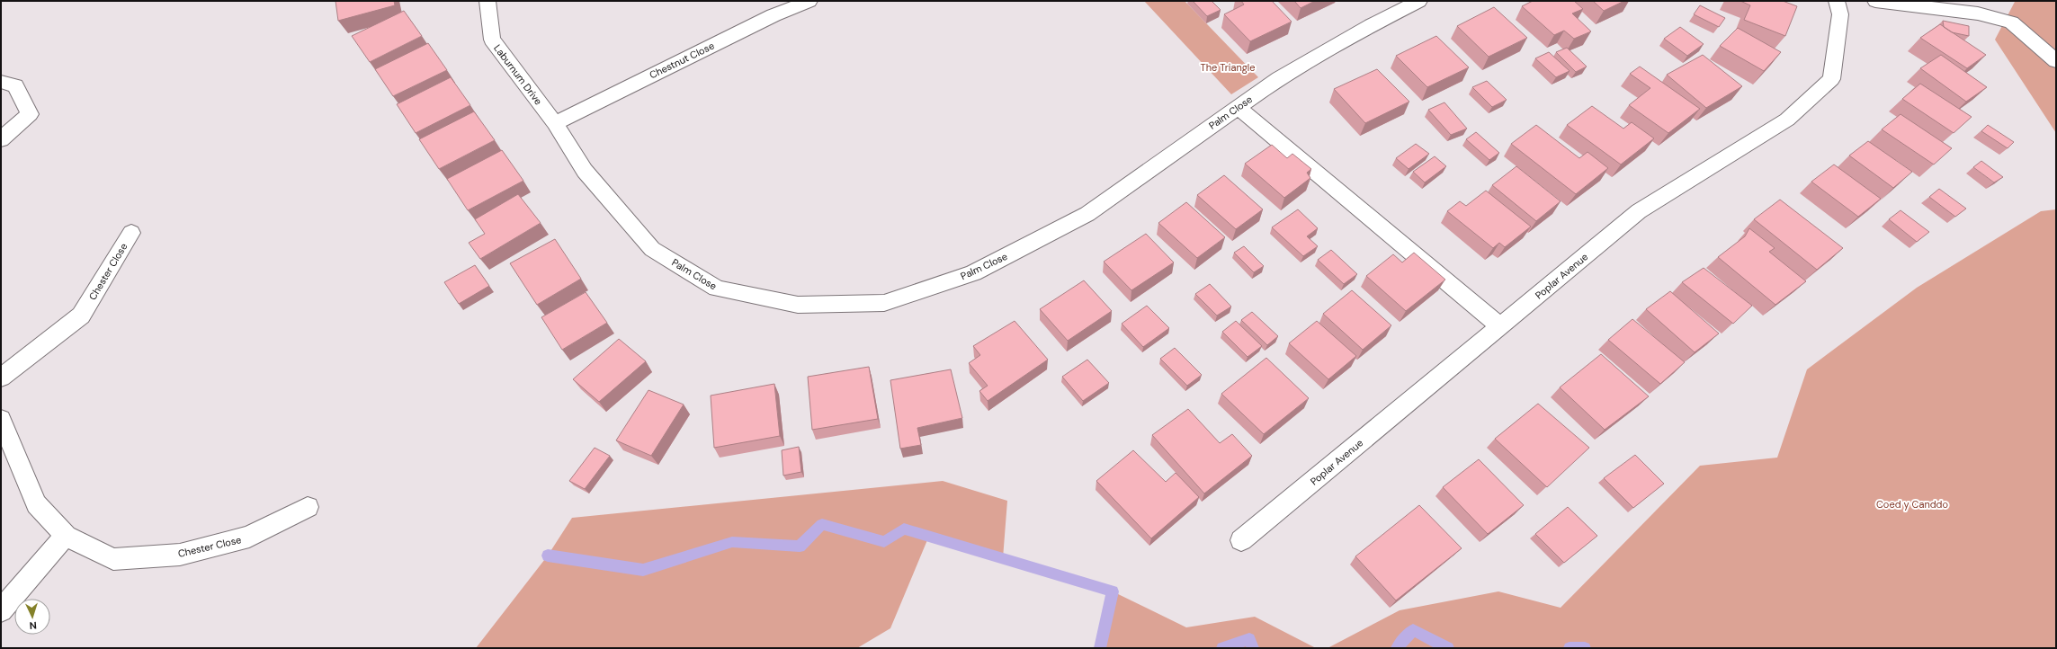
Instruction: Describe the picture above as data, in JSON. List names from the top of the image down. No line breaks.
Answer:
{"streets":{"street":["Chestnut Close","Laburnum Drive","Palm Close","Chester Close","Poplar Avenue"]},"crossings":[["Chestnut Close","Laburnum Drive"],["Chestnut Close","Palm Close"],["Laburnum Drive","Palm Close"]],"parks":["The Triangle","Coed y Canddo"],"north":"bottom"}
